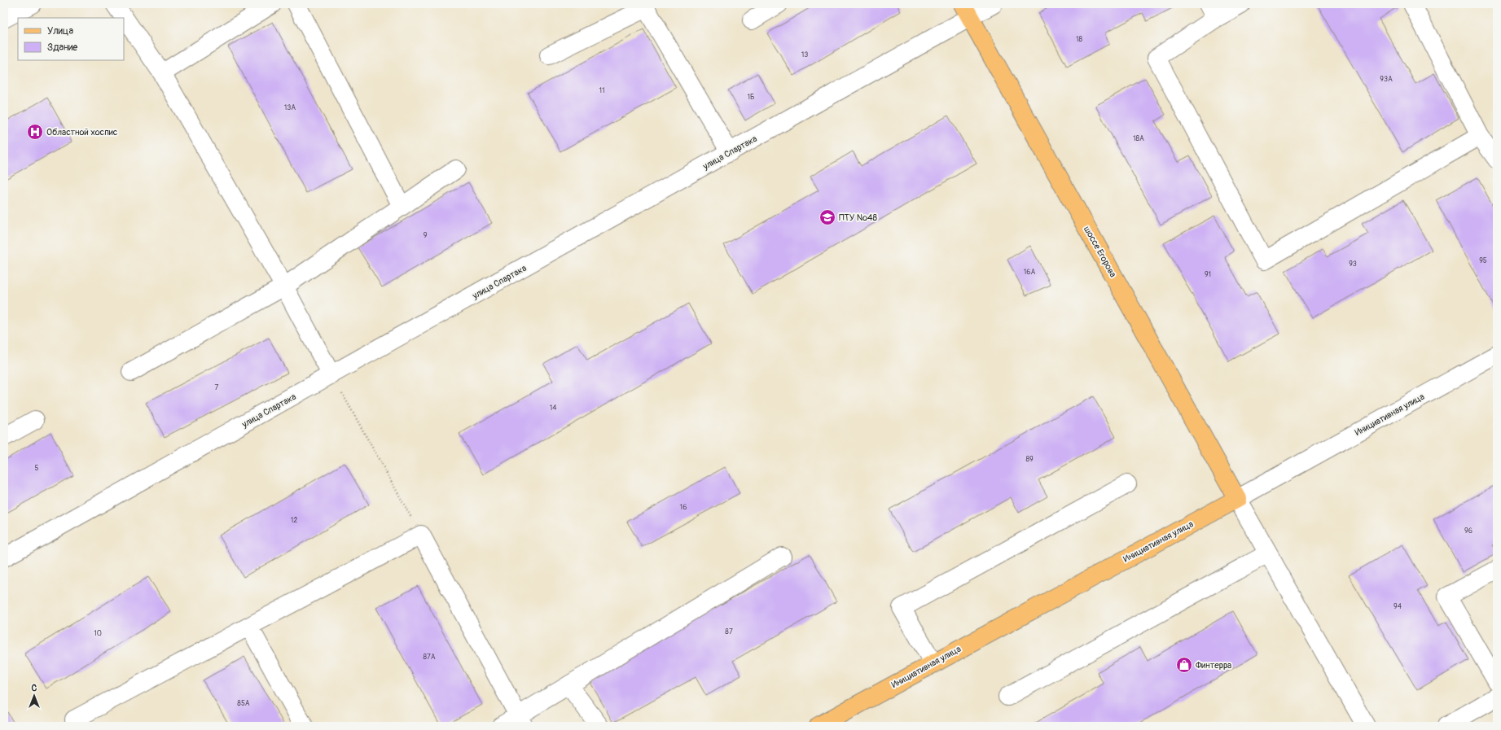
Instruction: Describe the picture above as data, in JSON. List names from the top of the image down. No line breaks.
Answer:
{"streets":{"main road":["шоссе Егорова","Инициативная улица"],"street":["улица Спартака"]},"crossings":[["улица Спартака","шоссе Егорова"],["шоссе Егорова","Инициативная улица"]],"places":{"hospital":["Областной хоспис"],"school or university":["ПТУ №48"],"shop":["Финтерра"]},"house_numbers":["18","13","93А","11","1Б","13А","18А","9","95","93","16А","91","7","14","89","5","16","12","96","94","87","10","87А","85А"],"legend":["Улица","Здание"],"north":"top"}
